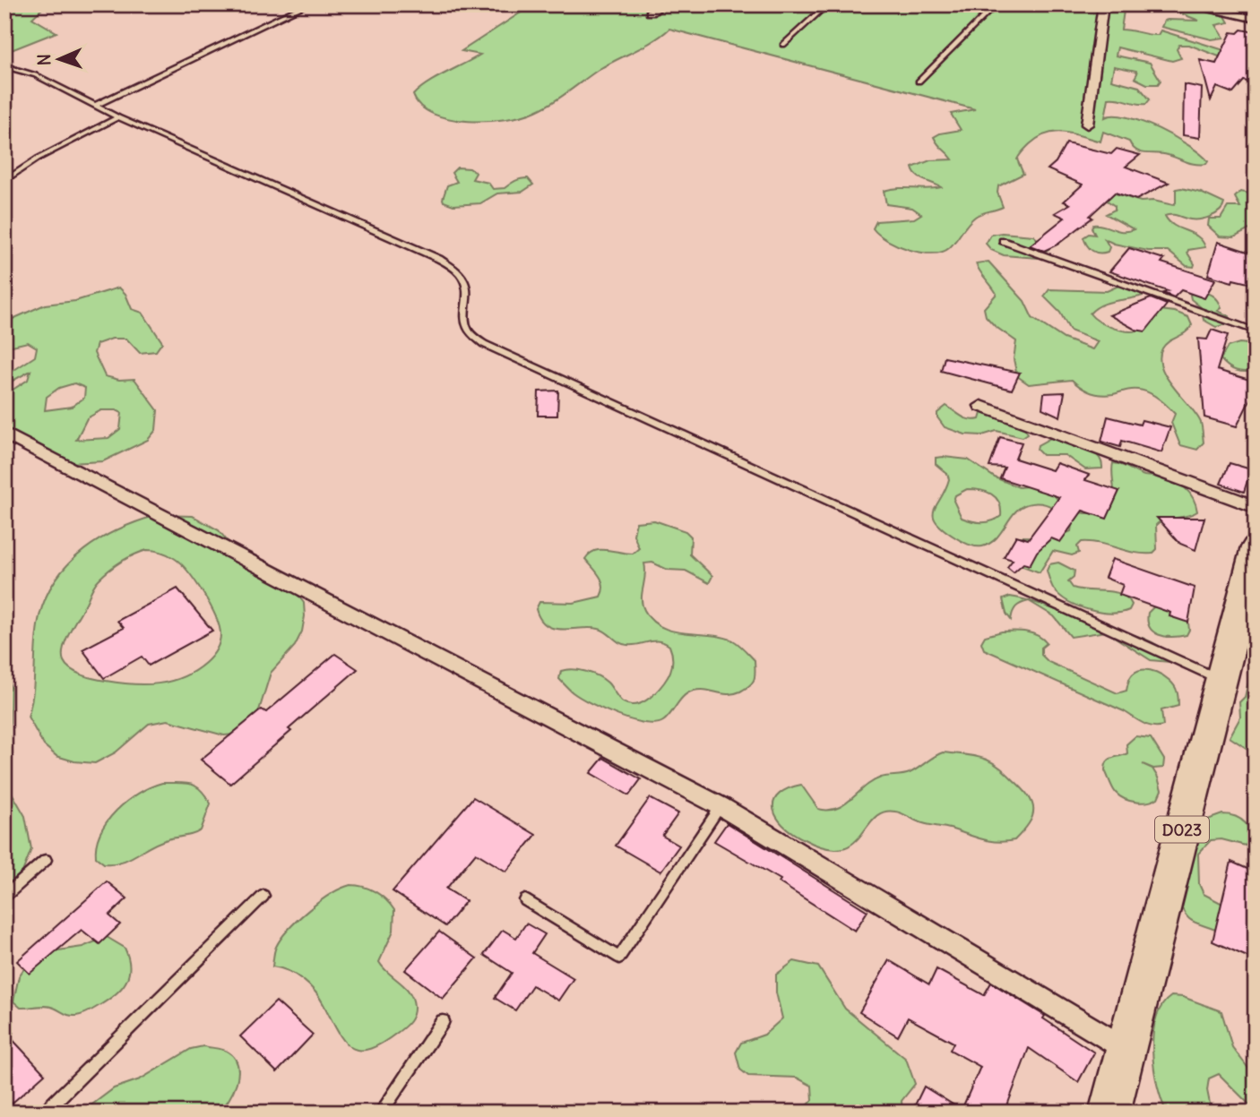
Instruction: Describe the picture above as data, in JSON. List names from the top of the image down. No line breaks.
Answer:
{"streets":{"main road":["D023"]},"north":"left"}
